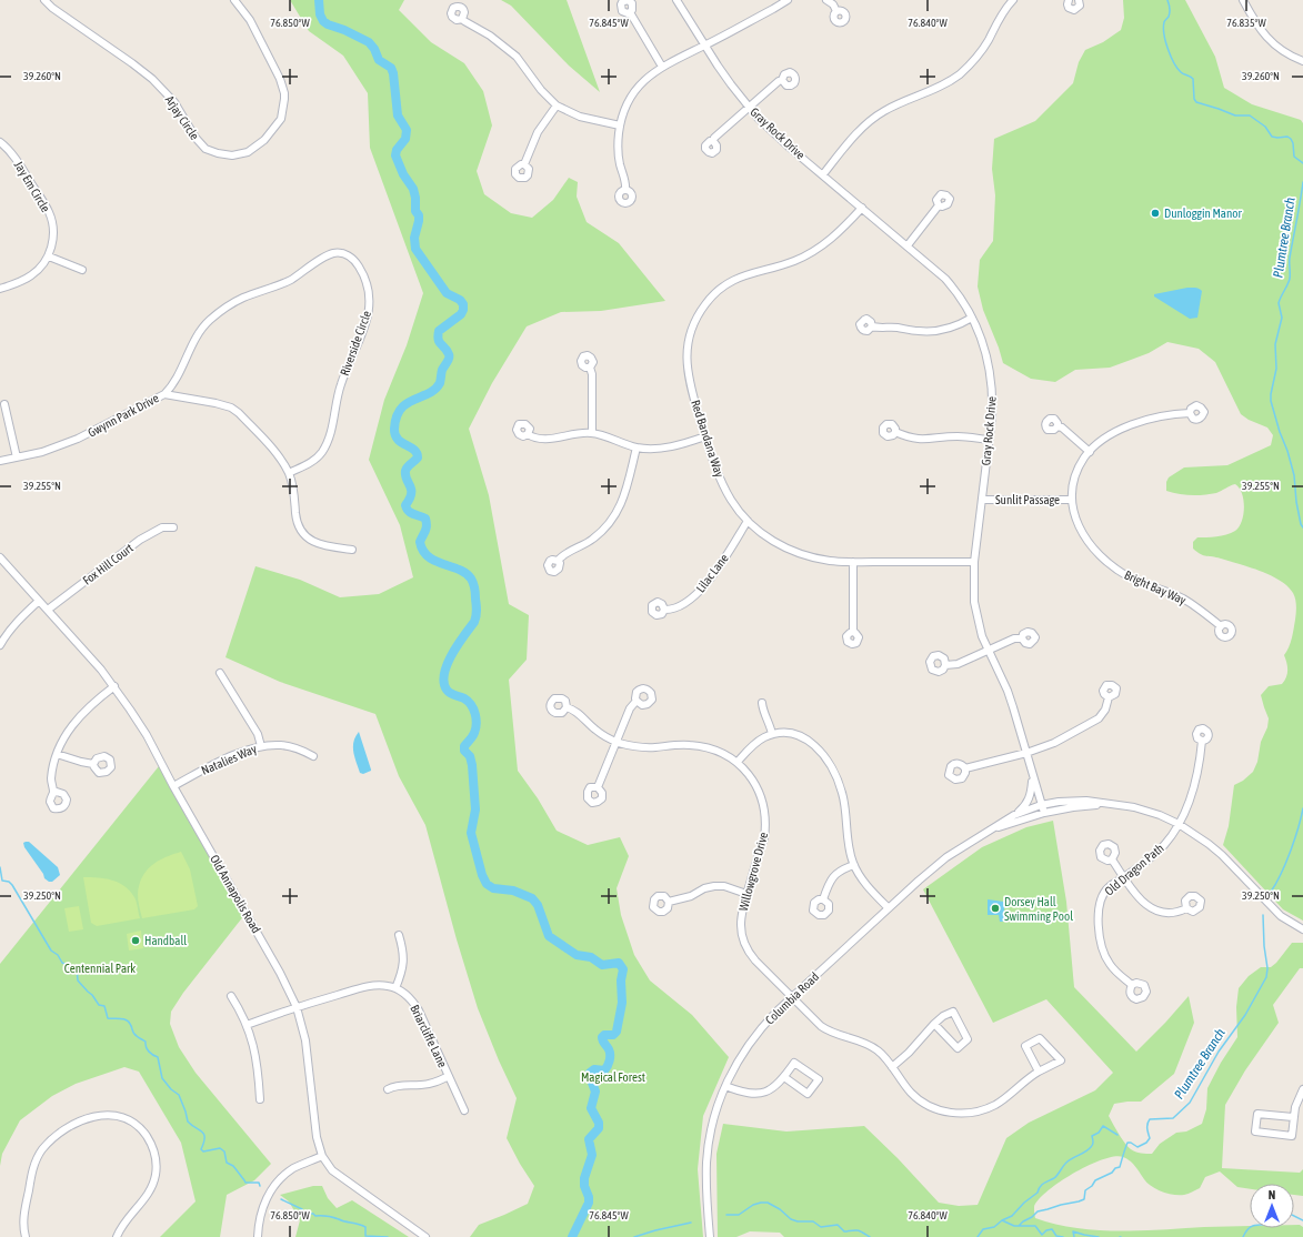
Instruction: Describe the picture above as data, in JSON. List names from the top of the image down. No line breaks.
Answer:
{"streets":{"street":["Arjay Circle","Gray Rock Drive","Jay Em Circle","Riverside Circle","Gwynn Park Drive","Red Bandana Way","Sunlit Passage","Fox Hill Court","Lilac Lane","Bright Bay Way","Natalies Way","Old Dragon Path","Willowgrove Drive","Old Annapolis Road","Columbia Road","Briarcliffe Lane"]},"crossings":[["Gray Rock Drive","Red Bandana Way"],["Gray Rock Drive","Sunlit Passage"],["Gray Rock Drive","Columbia Road"],["Riverside Circle","Gwynn Park Drive"],["Red Bandana Way","Lilac Lane"],["Sunlit Passage","Bright Bay Way"],["Fox Hill Court","Old Annapolis Road"],["Natalies Way","Old Annapolis Road"],["Old Dragon Path","Columbia Road"],["Willowgrove Drive","Columbia Road"]],"water":["Plumtree Branch"],"parks":["Centennial Park","Magical Forest"],"places":["Dunloggin Manor","Dorsey Hall Swimming Pool","Handball"],"north":"top","coordinates":["76.850°W","76.845°W","76.840°W","76.835°W","39.260°N","39.255°N","39.250°N"]}
